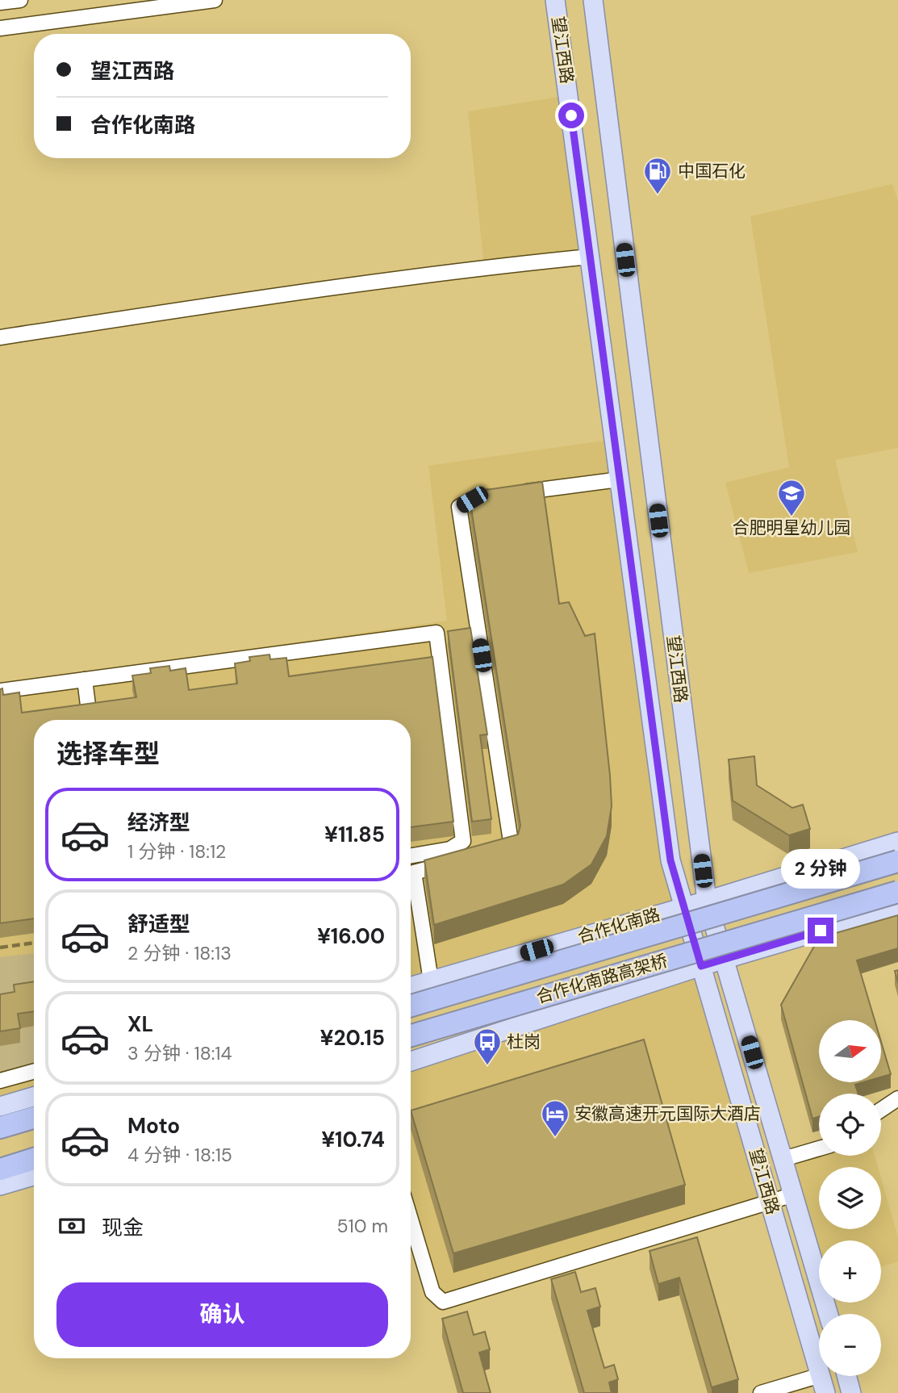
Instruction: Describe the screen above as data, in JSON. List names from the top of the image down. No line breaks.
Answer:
{"streets":{"highway":["合作化南路高架桥"],"main road":["望江西路","合作化南路"]},"crossings":[["望江西路","合作化南路"]],"places":{"fuel station":["中国石化"],"school or university":["合肥明星幼儿园"],"bus stop":["杜岗"],"hotel":["安徽高速开元国际大酒店"]},"north":"right","page":{"banner":["望江西路","合作化南路"],"heading":"选择车型","list":[{"name":"经济型","note":"1 分钟 · 18:12","value":"¥11.85"},{"name":"舒适型","note":"2 分钟 · 18:13","value":"¥16.00"},{"name":"XL","note":"3 分钟 · 18:14","value":"¥20.15"},{"name":"Moto","note":"4 分钟 · 18:15","value":"¥10.74"}],"bubble":"2 分钟","map_buttons":["+","−"],"pay":["现金","510 m"],"buttons":"确认"}}
